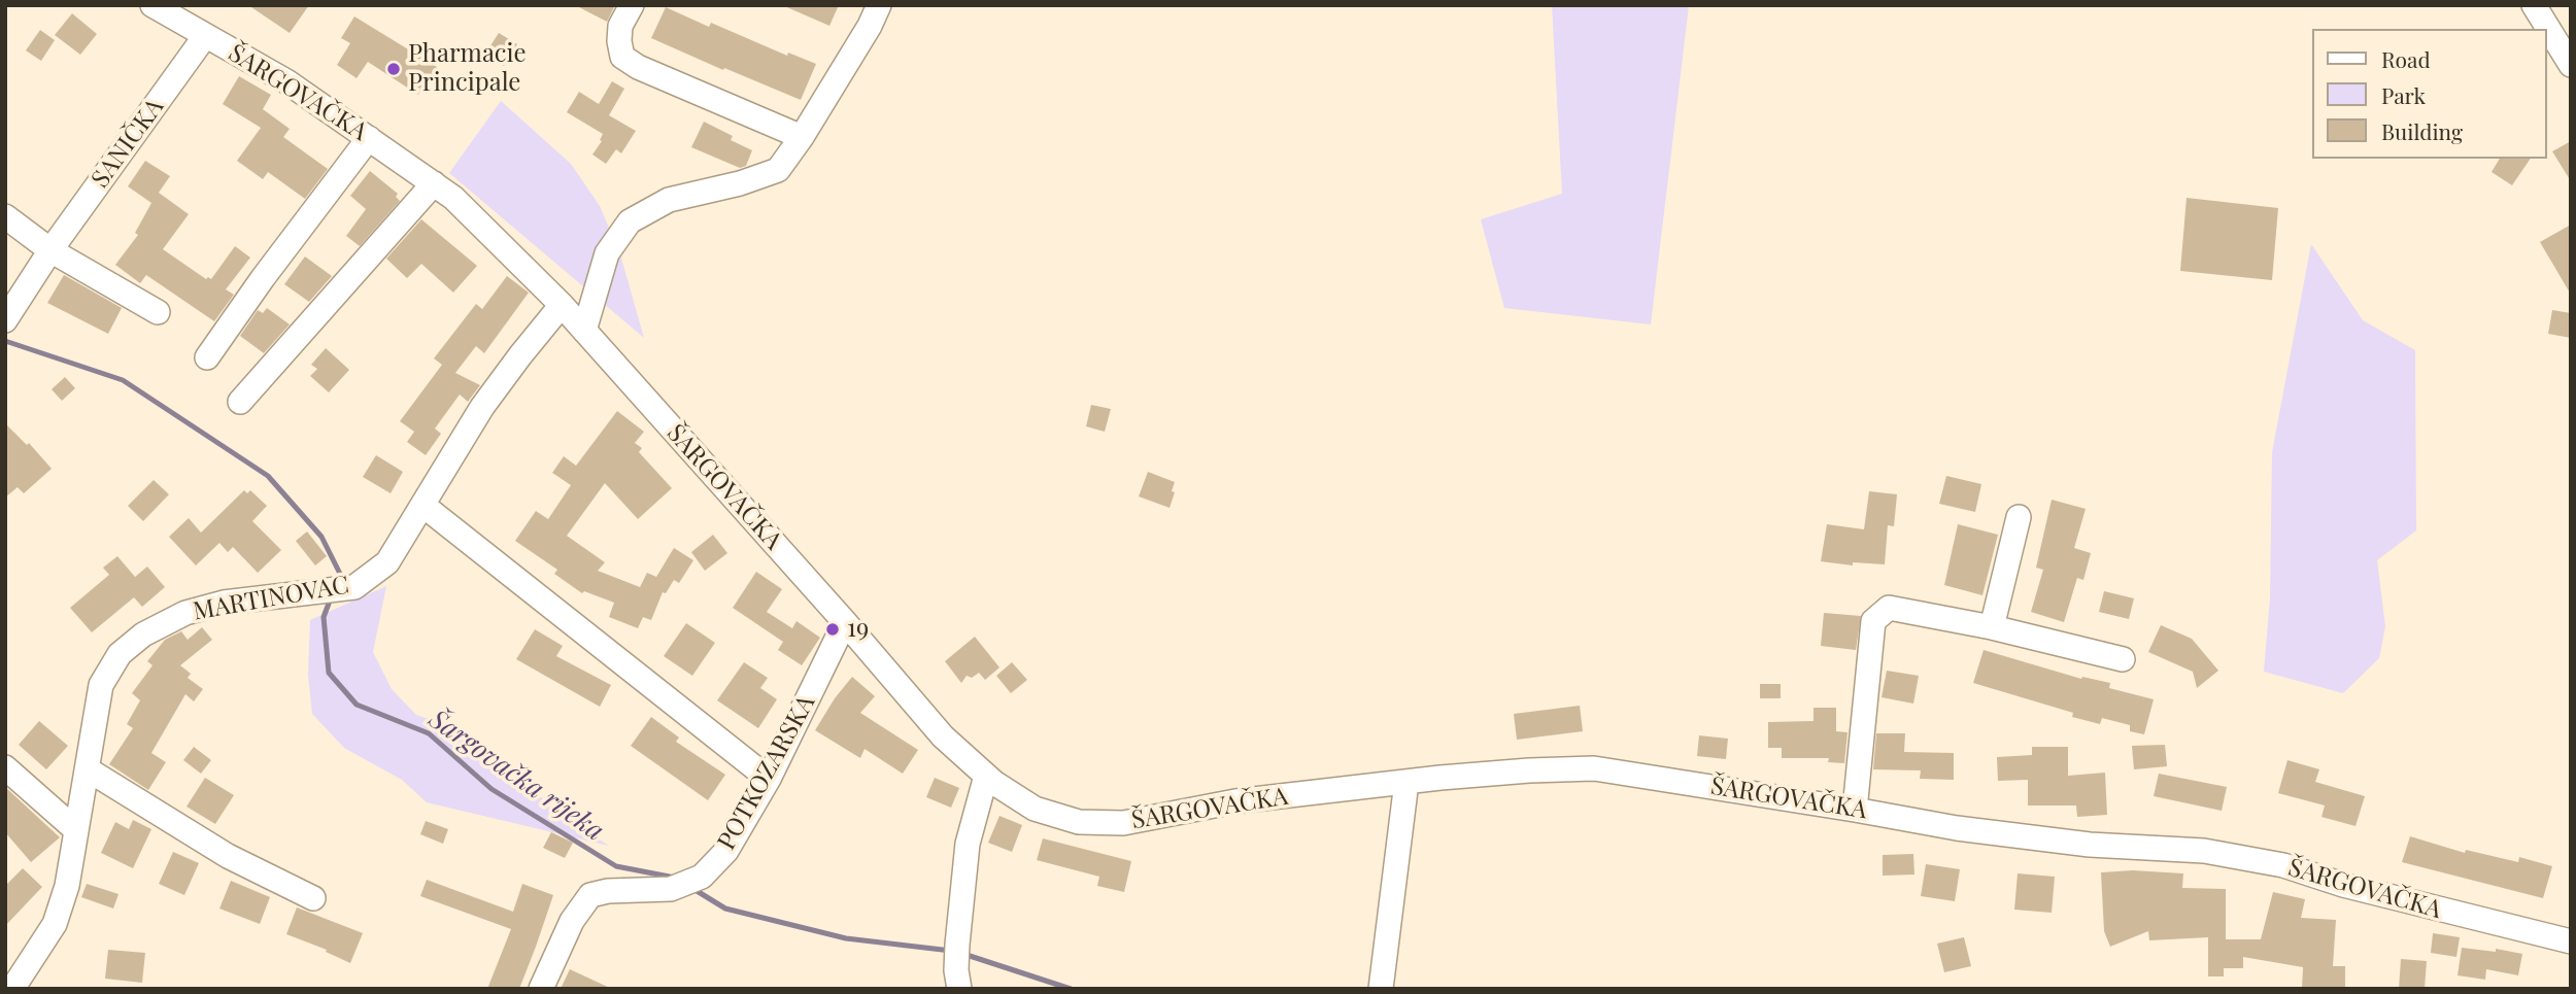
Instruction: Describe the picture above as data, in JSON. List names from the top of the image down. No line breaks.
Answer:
{"streets":{"street":["ŠARGOVAČKA","SANIČKA","MARTINOVAC","POTKOZARSKA"]},"crossings":[["ŠARGOVAČKA","SANIČKA"],["ŠARGOVAČKA","MARTINOVAC"],["ŠARGOVAČKA","POTKOZARSKA"]],"water":["Šargovačka rijeka"],"places":["Pharmacie Principale","19"],"legend":["Road","Park","Building"]}
